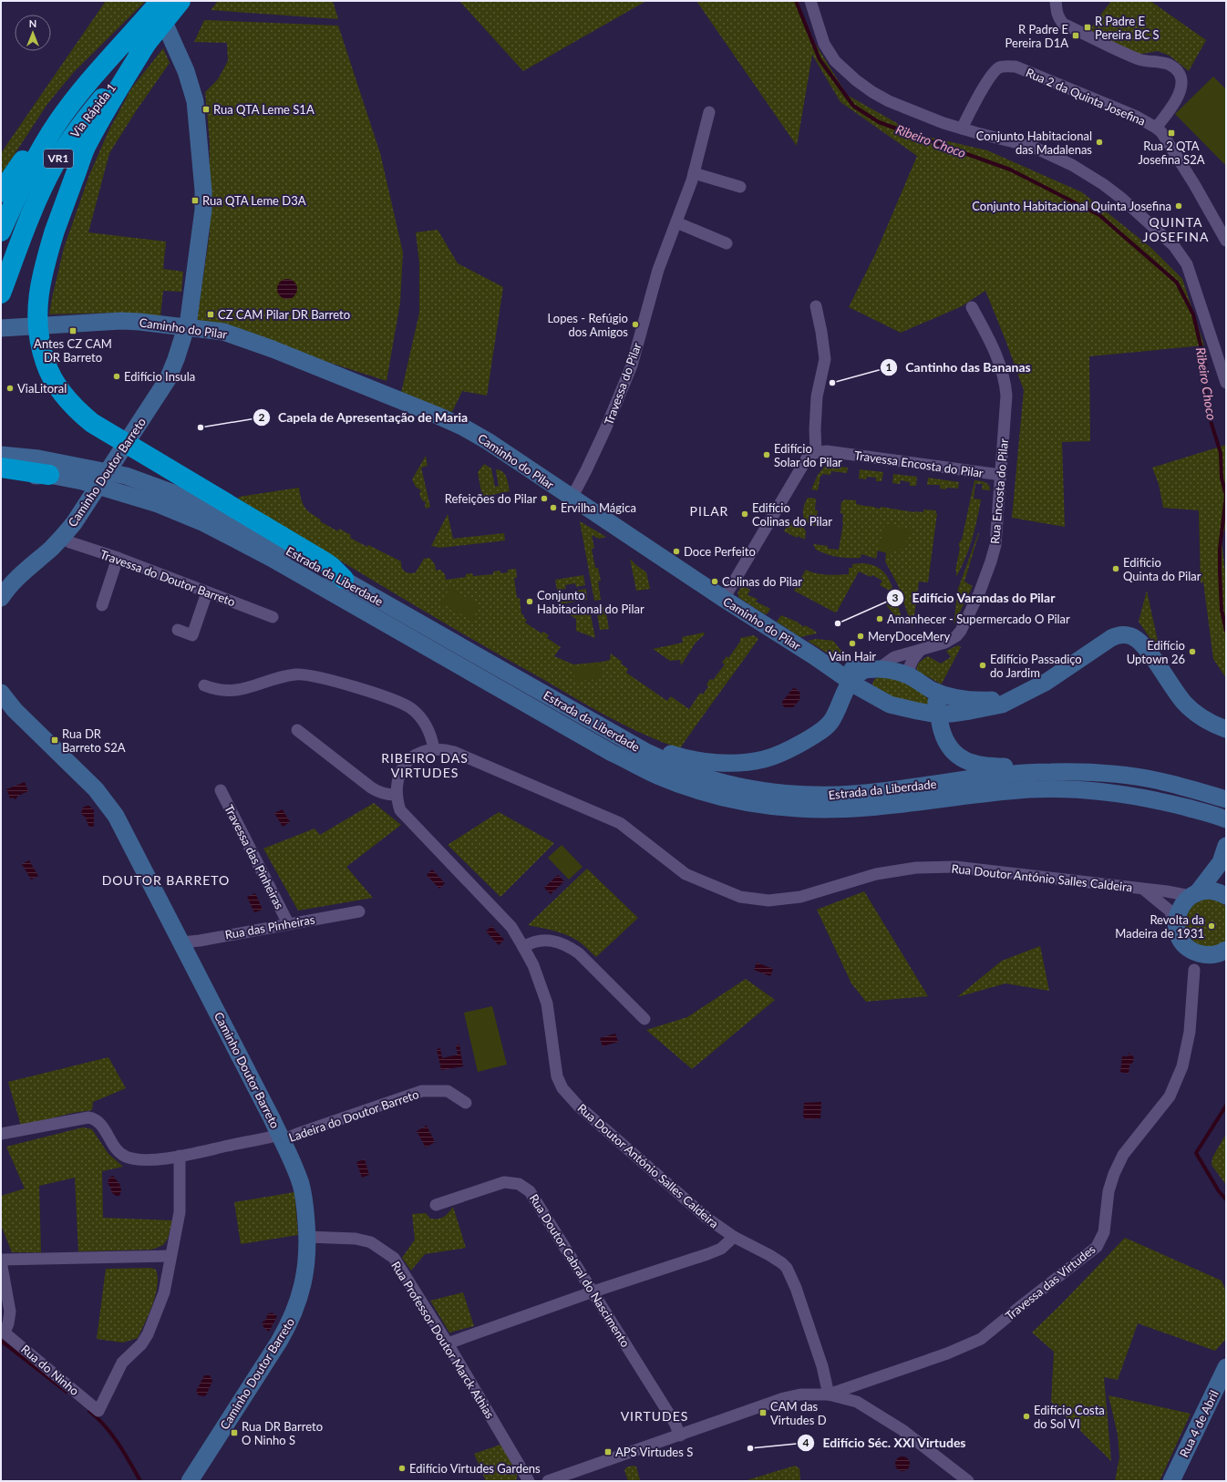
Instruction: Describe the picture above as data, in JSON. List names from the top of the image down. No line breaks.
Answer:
{"streets":{"highway":["Via Rápida 1","VR1"],"street":["Rua 2 da Quinta Josefina","Caminho do Pilar","Travessa do Pilar","Travessa Encosta do Pilar","Caminho Doutor Barreto","Rua Encosta do Pilar","Estrada da Liberdade","Travessa do Doutor Barreto","Travessa das Pinheiras","Rua Doutor António Salles Caldeira","Rua das Pinheiras","Ladeira do Doutor Barreto","Rua Doutor Cabral do Nascimento","Travessa das Virtudes","Rua Professor Doutor Marck Athias","Rua do Ninho","Rua 4 de Abril"]},"crossings":[["Caminho do Pilar","Travessa do Pilar"],["Caminho do Pilar","Caminho Doutor Barreto"],["Caminho do Pilar","Rua Encosta do Pilar"],["Travessa Encosta do Pilar","Rua Encosta do Pilar"],["Caminho Doutor Barreto","Travessa do Doutor Barreto"],["Caminho Doutor Barreto","Rua das Pinheiras"],["Caminho Doutor Barreto","Ladeira do Doutor Barreto"],["Caminho Doutor Barreto","Rua Professor Doutor Marck Athias"],["Travessa das Pinheiras","Rua das Pinheiras"],["Rua Doutor António Salles Caldeira","Travessa das Virtudes"]],"districts":["QUINTA JOSEFINA","PILAR","RIBEIRO DAS VIRTUDES","DOUTOR BARRETO","VIRTUDES"],"water":["Ribeiro Choco"],"places":{"transit":["R Padre E Pereira BC S","R Padre E Pereira D1A","Rua QTA Leme S1A","Rua 2 QTA Josefina S2A","Rua QTA Leme D3A","CZ CAM Pilar DR Barreto","Antes CZ CAM DR Barreto","Rua DR Barreto S2A","CAM das Virtudes D","Rua DR Barreto O Ninho S","APS Virtudes S"],"other":["Conjunto Habitacional das Madalenas","Conjunto Habitacional Quinta Josefina","Lopes - Refúgio dos Amigos","Edifício Insula","Cantinho das Bananas","ViaLitoral","Capela de Apresentação de Maria","Edifício Solar do Pilar","Refeições do Pilar","Ervilha Mágica","Edifício Colinas do Pilar","Doce Perfeito","Edifício Quinta do Pilar","Colinas do Pilar","Conjunto Habitacional do Pilar","Amanhecer - Supermercado O Pilar","Edifício Varandas do Pilar","MeryDoceMery","Vain Hair","Edifício Uptown 26","Edifício Passadiço do Jardim","Revolta da Madeira de 1931","Edifício Costa do Sol VI","Edifício Séc. XXI Virtudes","Edifício Virtudes Gardens"]},"north":"top"}
